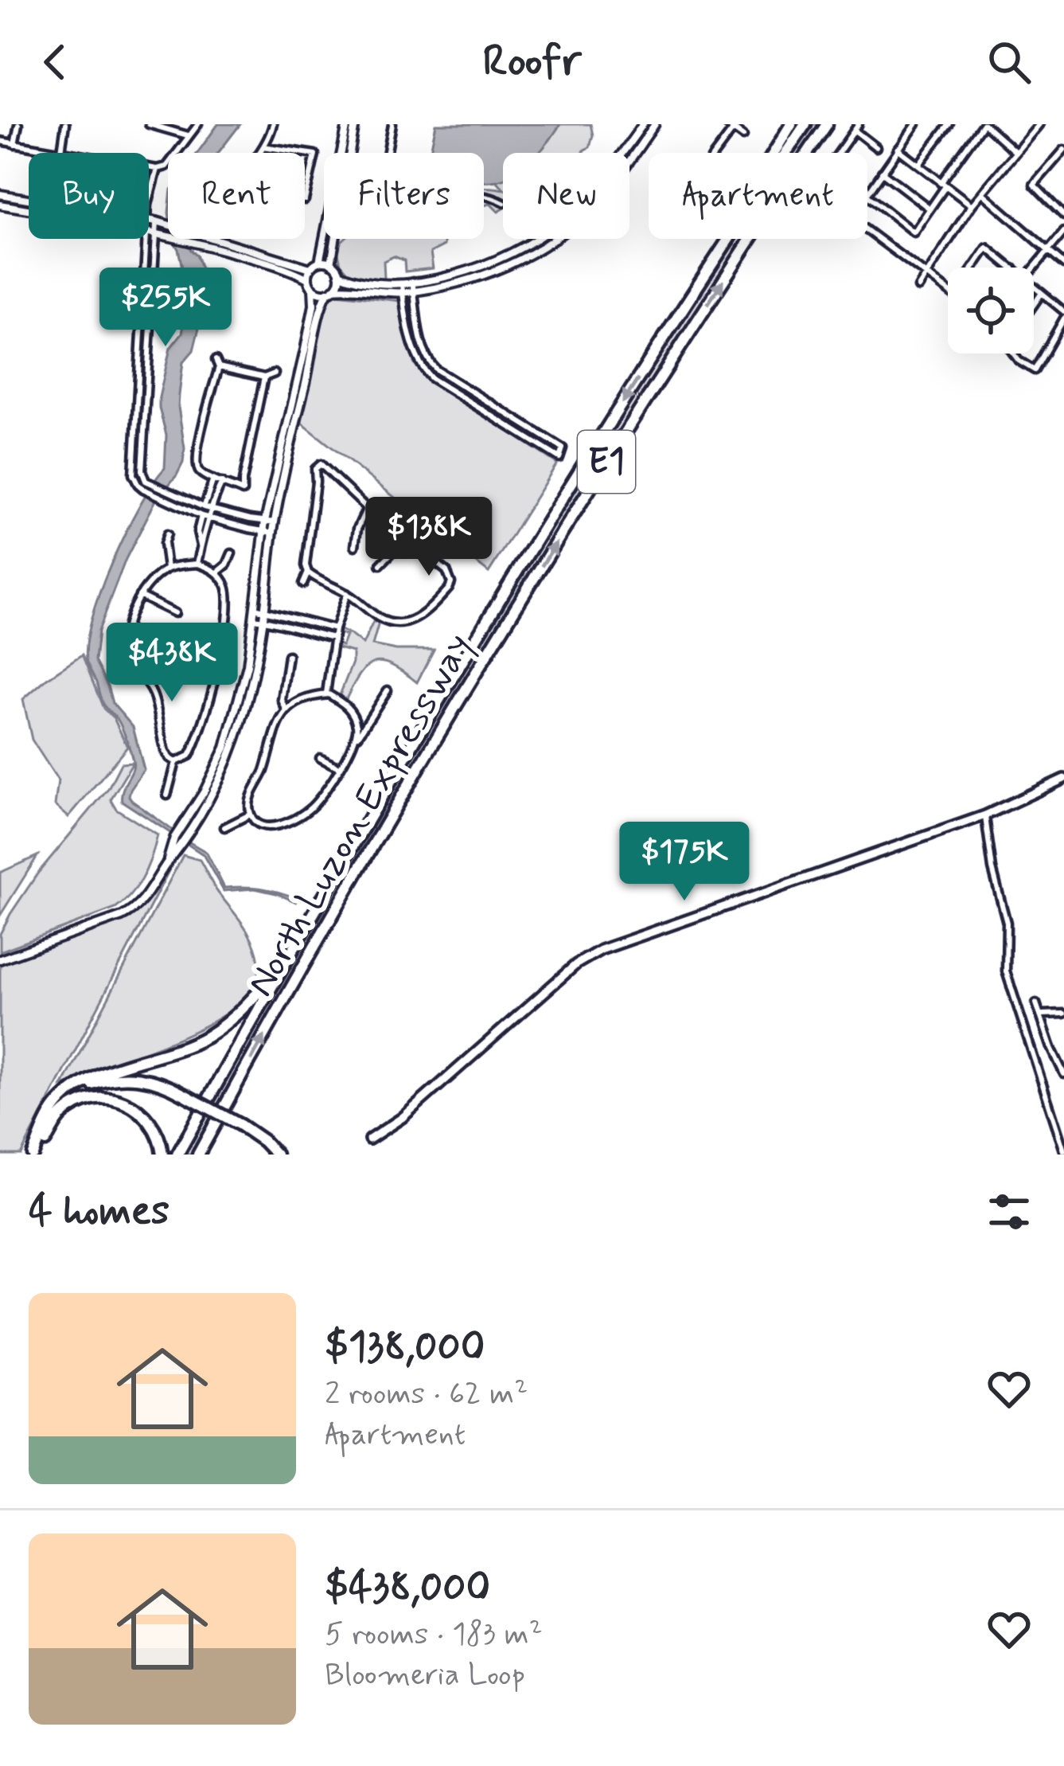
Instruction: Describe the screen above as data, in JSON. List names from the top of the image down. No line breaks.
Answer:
{"streets":{"highway":["E1","North Luzon Expressway"]},"page":{"header":"Roofr","chip":["Buy","Rent","Filters","New","Apartment"],"price":["$255K","$138K","$438K","$175K"],"heading":"4 homes","list":[{"name":"$138,000","note":"2 rooms · 62 m² · Apartment"},{"name":"$438,000","note":"5 rooms · 183 m² · Bloomeria Loop"}]}}
